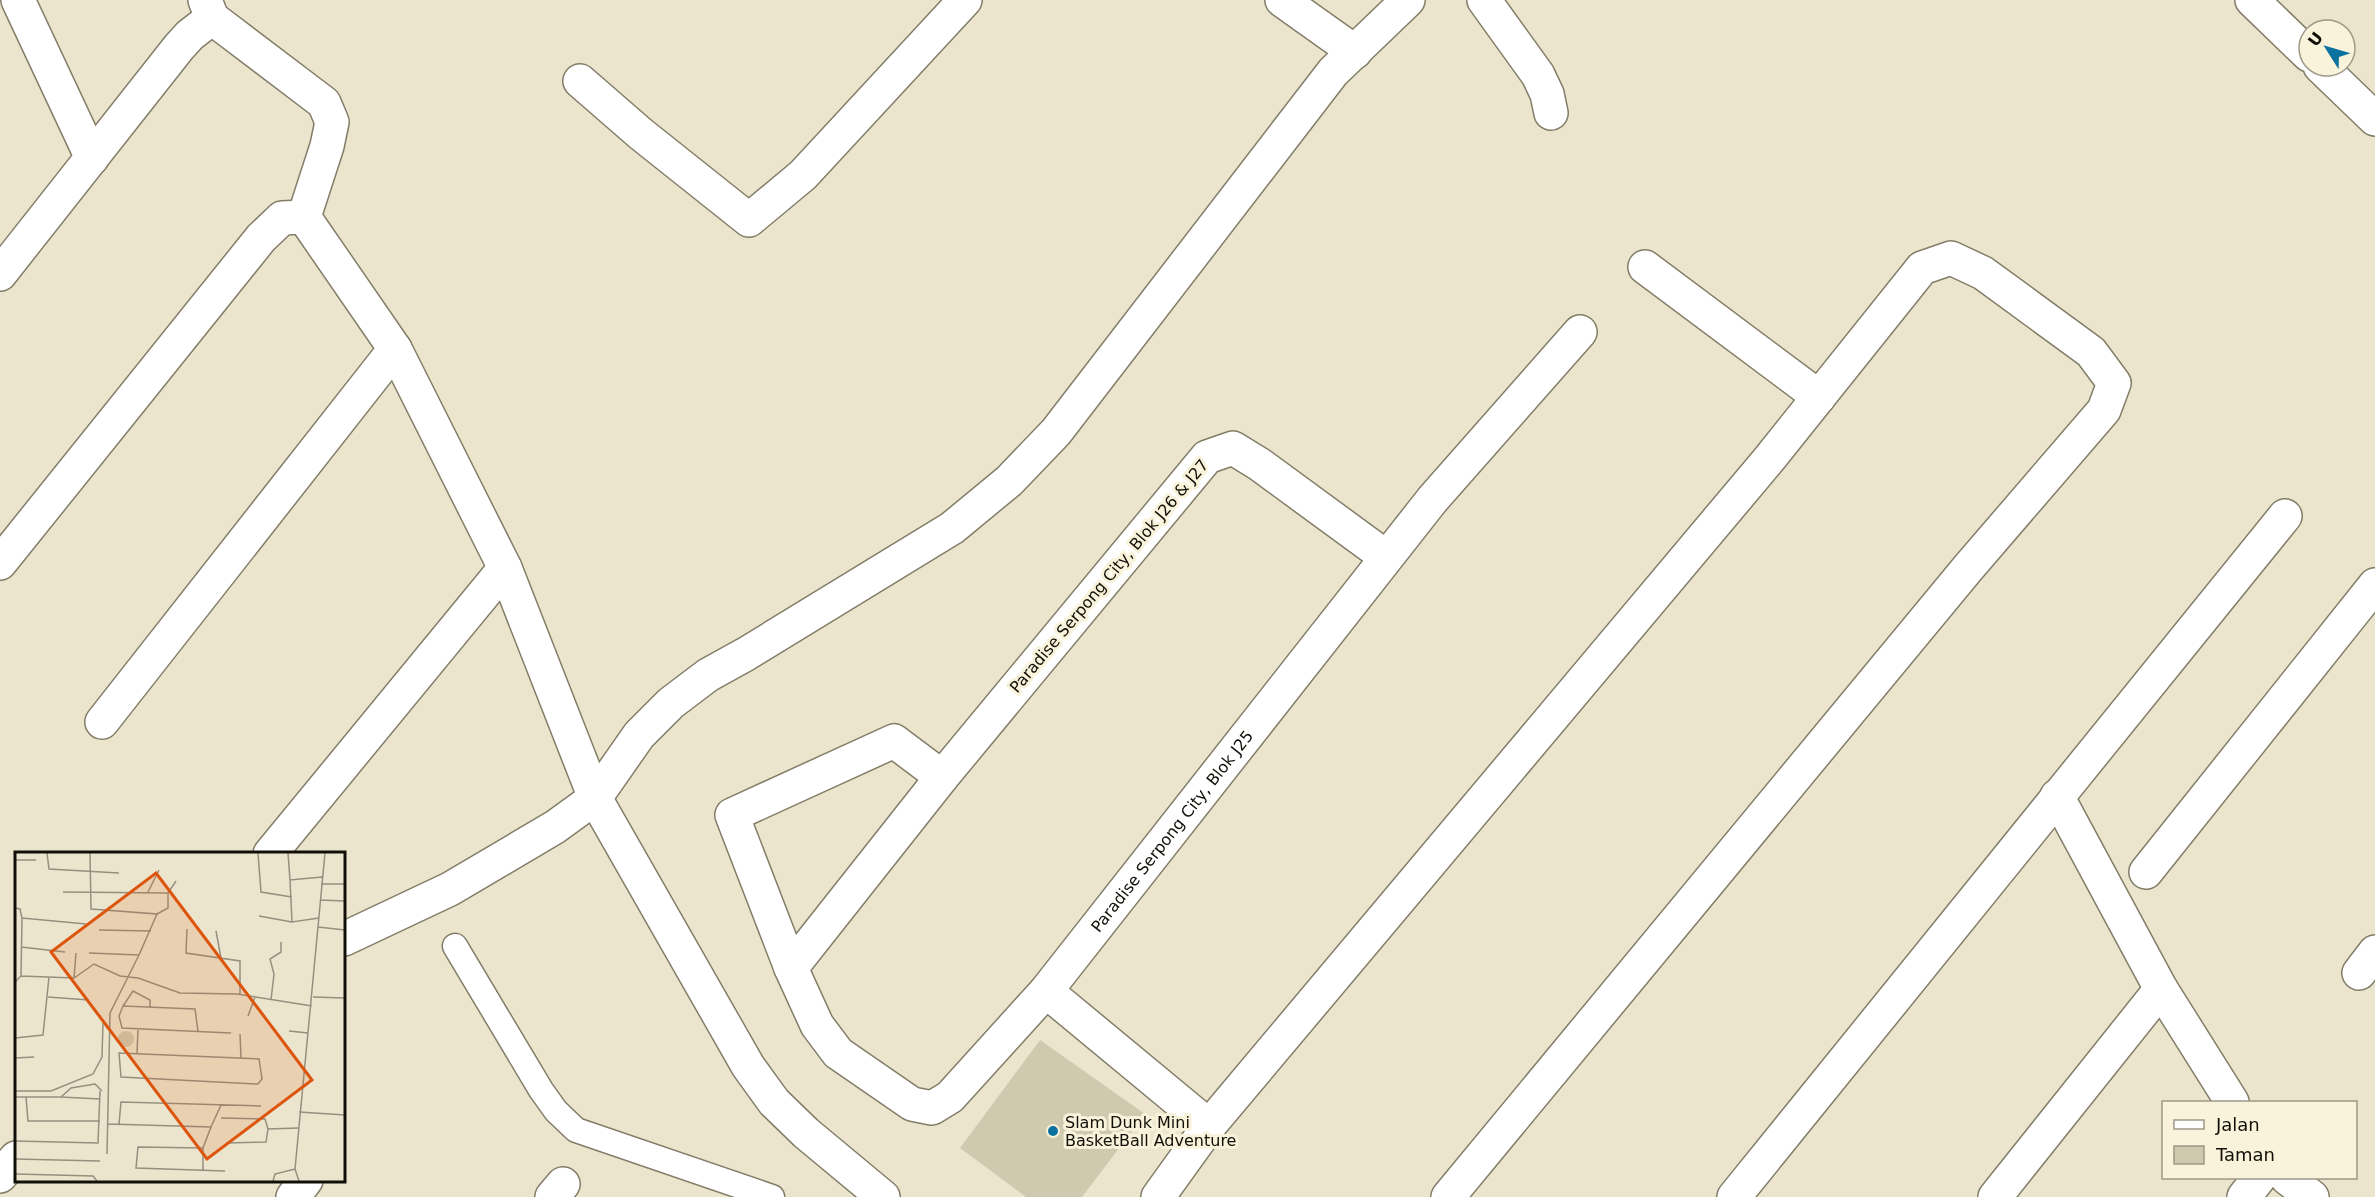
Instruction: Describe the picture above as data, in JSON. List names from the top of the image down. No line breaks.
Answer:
{"streets":{"street":["Paradise Serpong City, Blok J26 & J27","Paradise Serpong City, Blok J25"]},"crossings":[["Paradise Serpong City, Blok J26 & J27","Paradise Serpong City, Blok J25"]],"places":["Slam Dunk Mini BasketBall Adventure"],"legend":["Jalan","Taman"],"north":"top left"}
